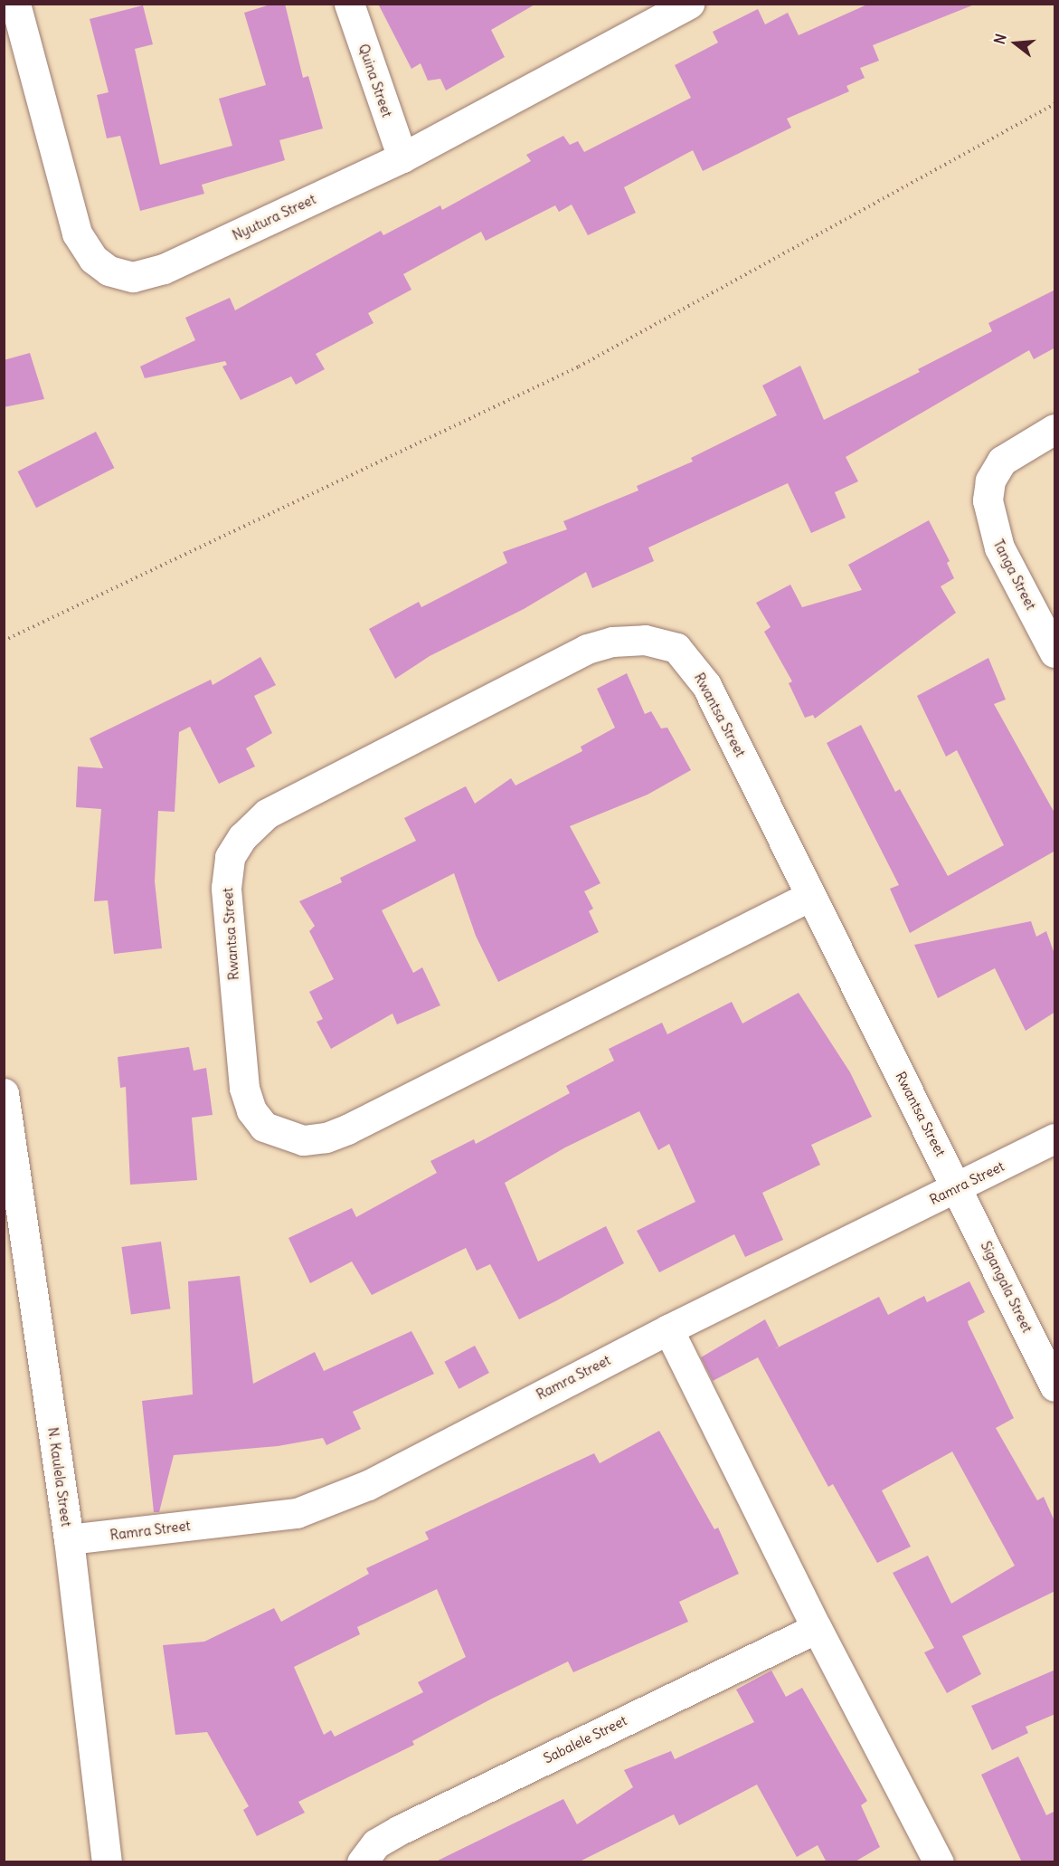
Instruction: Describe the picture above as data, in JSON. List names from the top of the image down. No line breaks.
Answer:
{"streets":{"street":["Quina Street","Nyutura Street","Tanga Street","Rwantsa Street","Ramra Street","Sigangala Street","N. Kaulela Street","Sabalele Street"]},"crossings":[["Quina Street","Nyutura Street"],["Rwantsa Street","Ramra Street"],["Rwantsa Street","Sigangala Street"],["Ramra Street","Sigangala Street"],["Ramra Street","N. Kaulela Street"]],"north":"left"}
